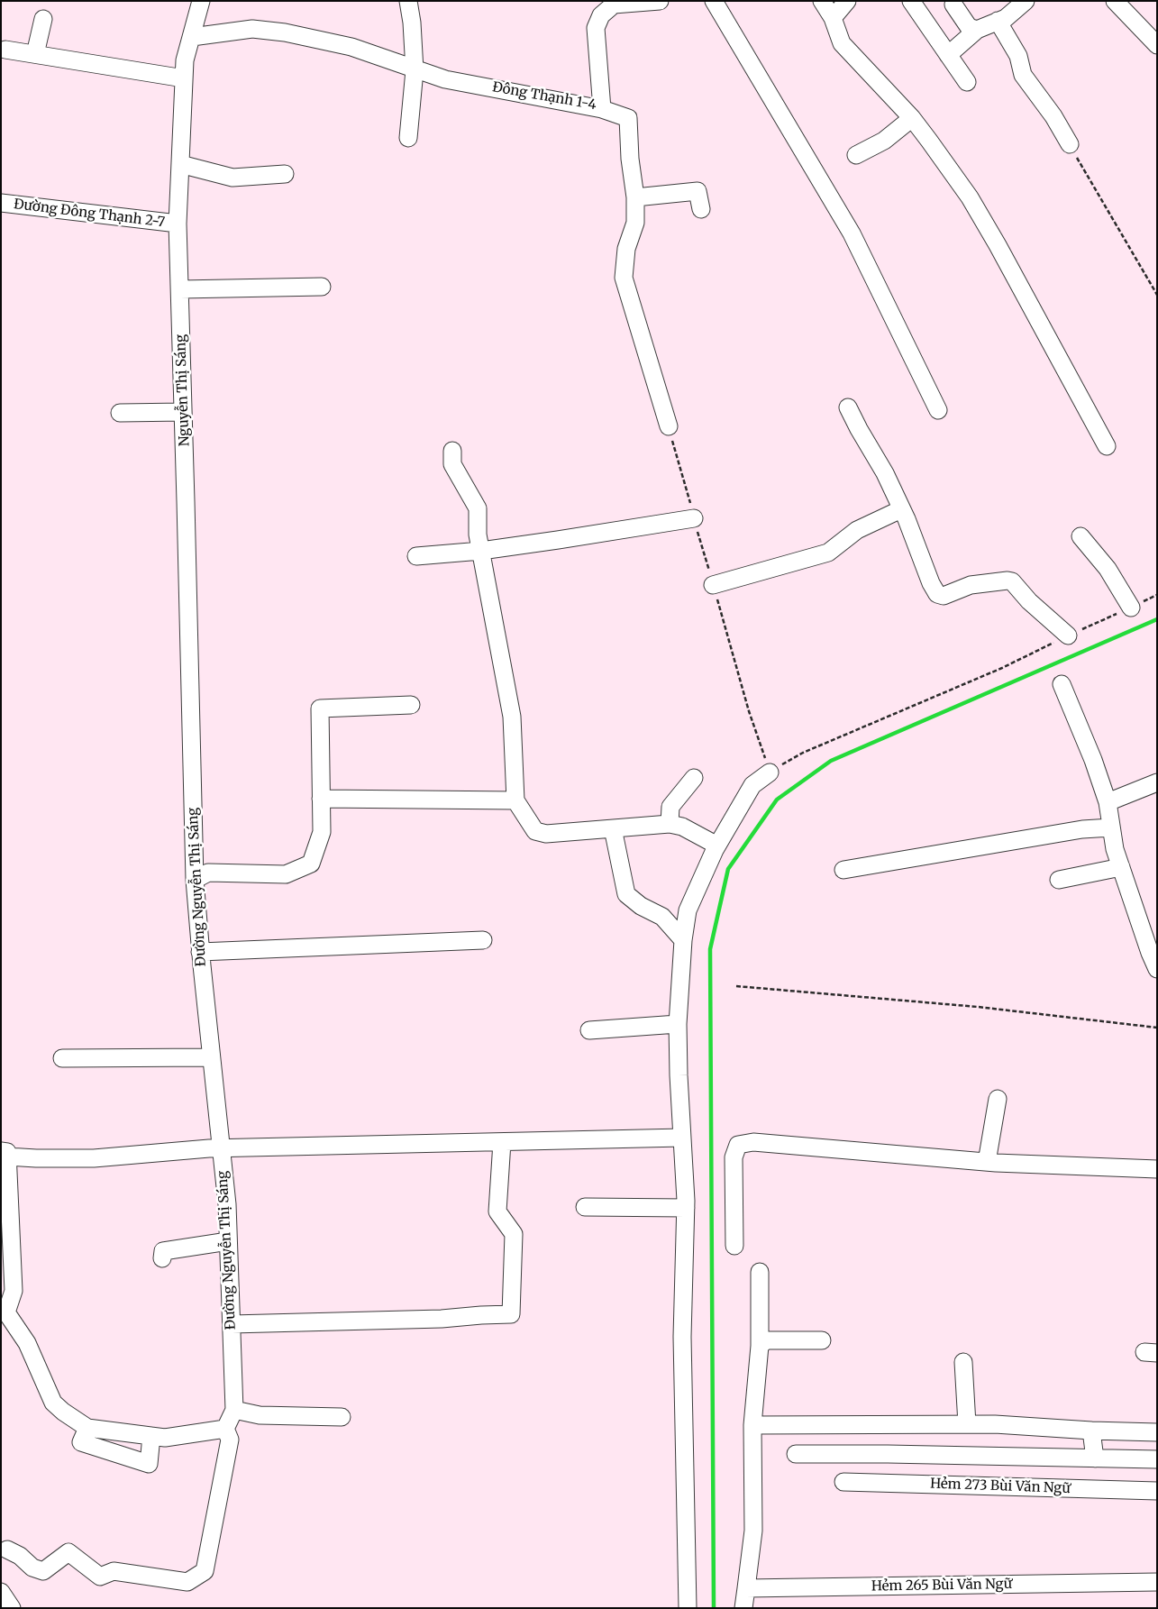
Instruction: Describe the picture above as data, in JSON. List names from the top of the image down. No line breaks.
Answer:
{"streets":{"street":["Đông Thạnh 1-4","Đường Đông Thạnh 2-7","Nguyễn Thị Sáng","Đường Nguyễn Thị Sáng","Hẻm 273 Bùi Văn Ngữ","Hẻm 265 Bùi Văn Ngữ"]},"crossings":[["Đông Thạnh 1-4","Nguyễn Thị Sáng"],["Đường Đông Thạnh 2-7","Nguyễn Thị Sáng"],["Nguyễn Thị Sáng","Đường Nguyễn Thị Sáng"]]}
